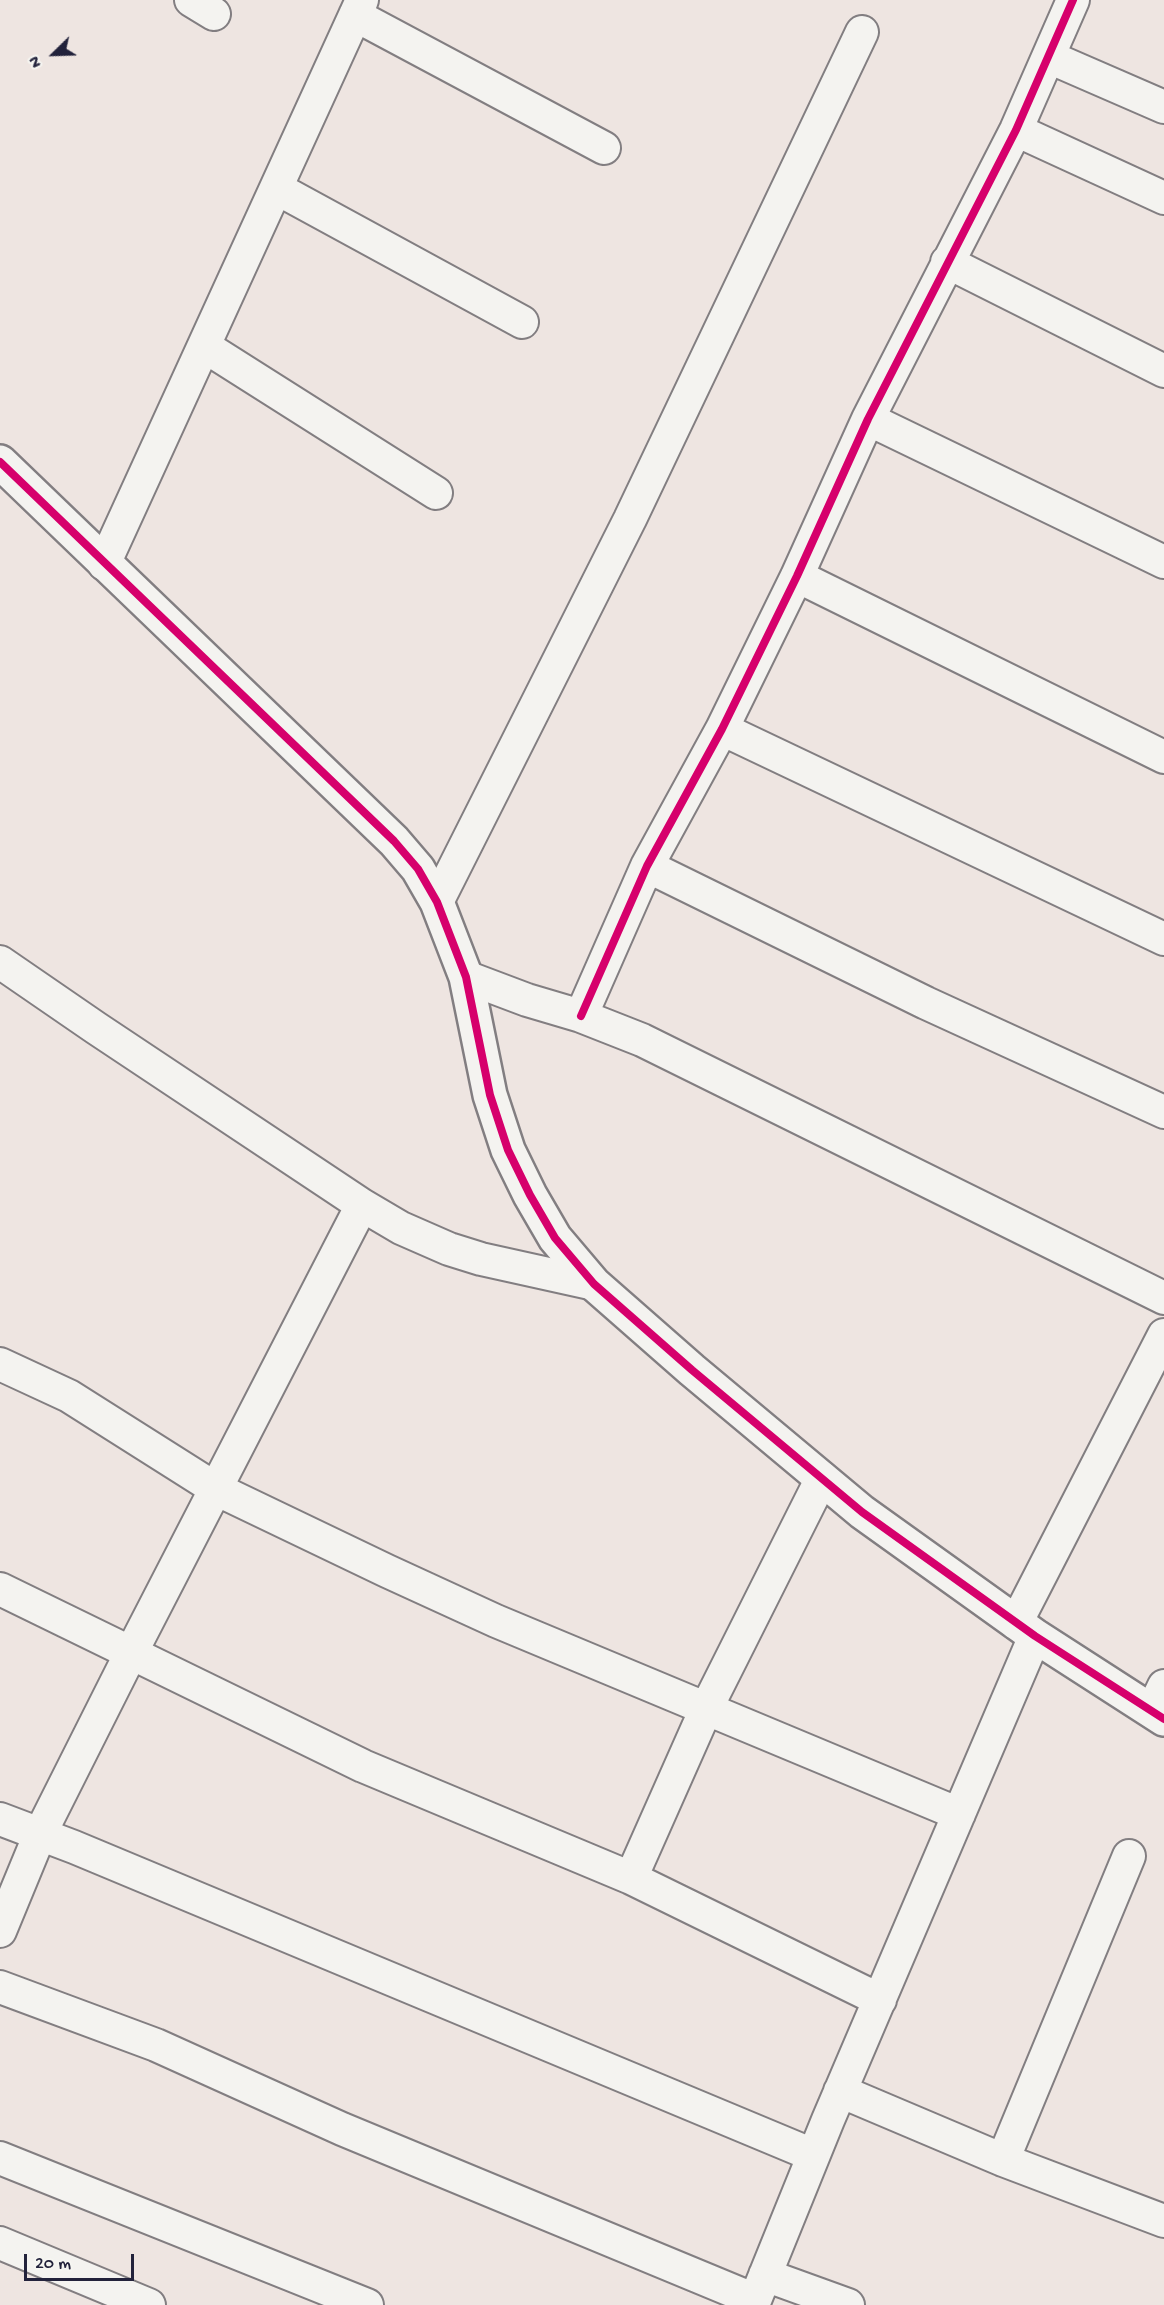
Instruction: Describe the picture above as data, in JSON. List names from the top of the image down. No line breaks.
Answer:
{"scale_bar":"20 m","north":"bottom left"}
